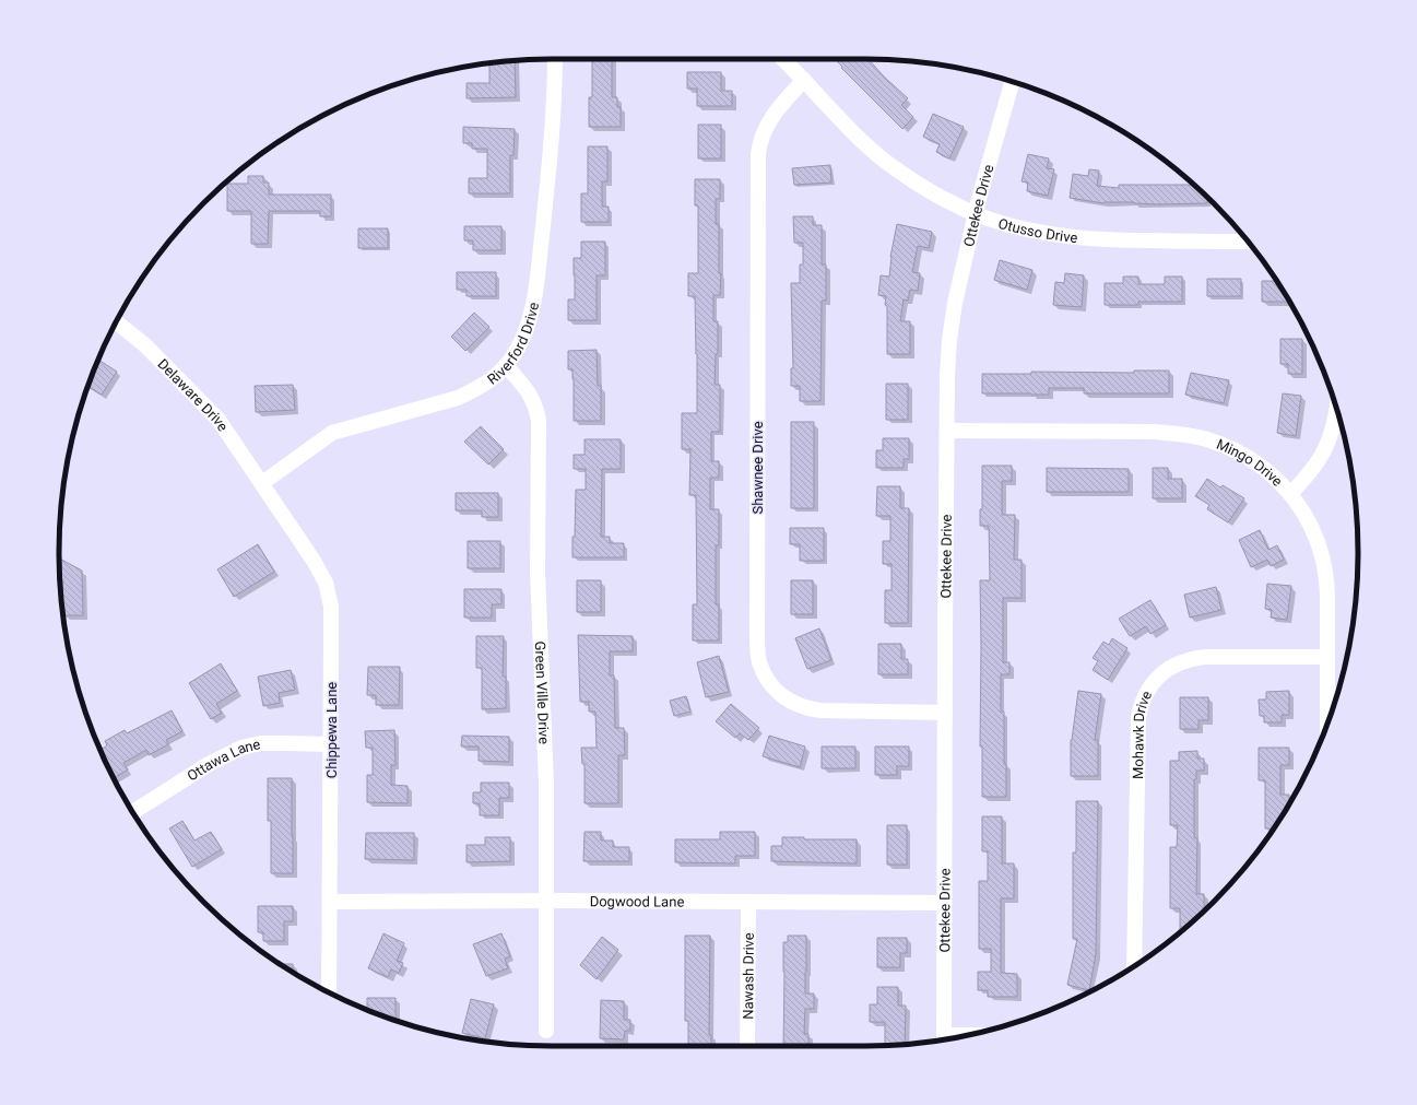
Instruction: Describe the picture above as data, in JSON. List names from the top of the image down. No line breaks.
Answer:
{"streets":{"street":["Ottekee Drive","Otusso Drive","Riverford Drive","Delaware Drive","Mingo Drive","Shawnee Drive","Green Ville Drive","Chippewa Lane","Mohawk Drive","Ottawa Lane","Dogwood Lane","Nawash Drive"]},"crossings":[["Ottekee Drive","Otusso Drive"],["Ottekee Drive","Mingo Drive"],["Ottekee Drive","Shawnee Drive"],["Ottekee Drive","Dogwood Lane"],["Otusso Drive","Shawnee Drive"],["Riverford Drive","Delaware Drive"],["Riverford Drive","Green Ville Drive"],["Riverford Drive","Chippewa Lane"],["Delaware Drive","Chippewa Lane"],["Mingo Drive","Mohawk Drive"],["Green Ville Drive","Dogwood Lane"],["Chippewa Lane","Ottawa Lane"],["Chippewa Lane","Dogwood Lane"],["Dogwood Lane","Nawash Drive"]]}
